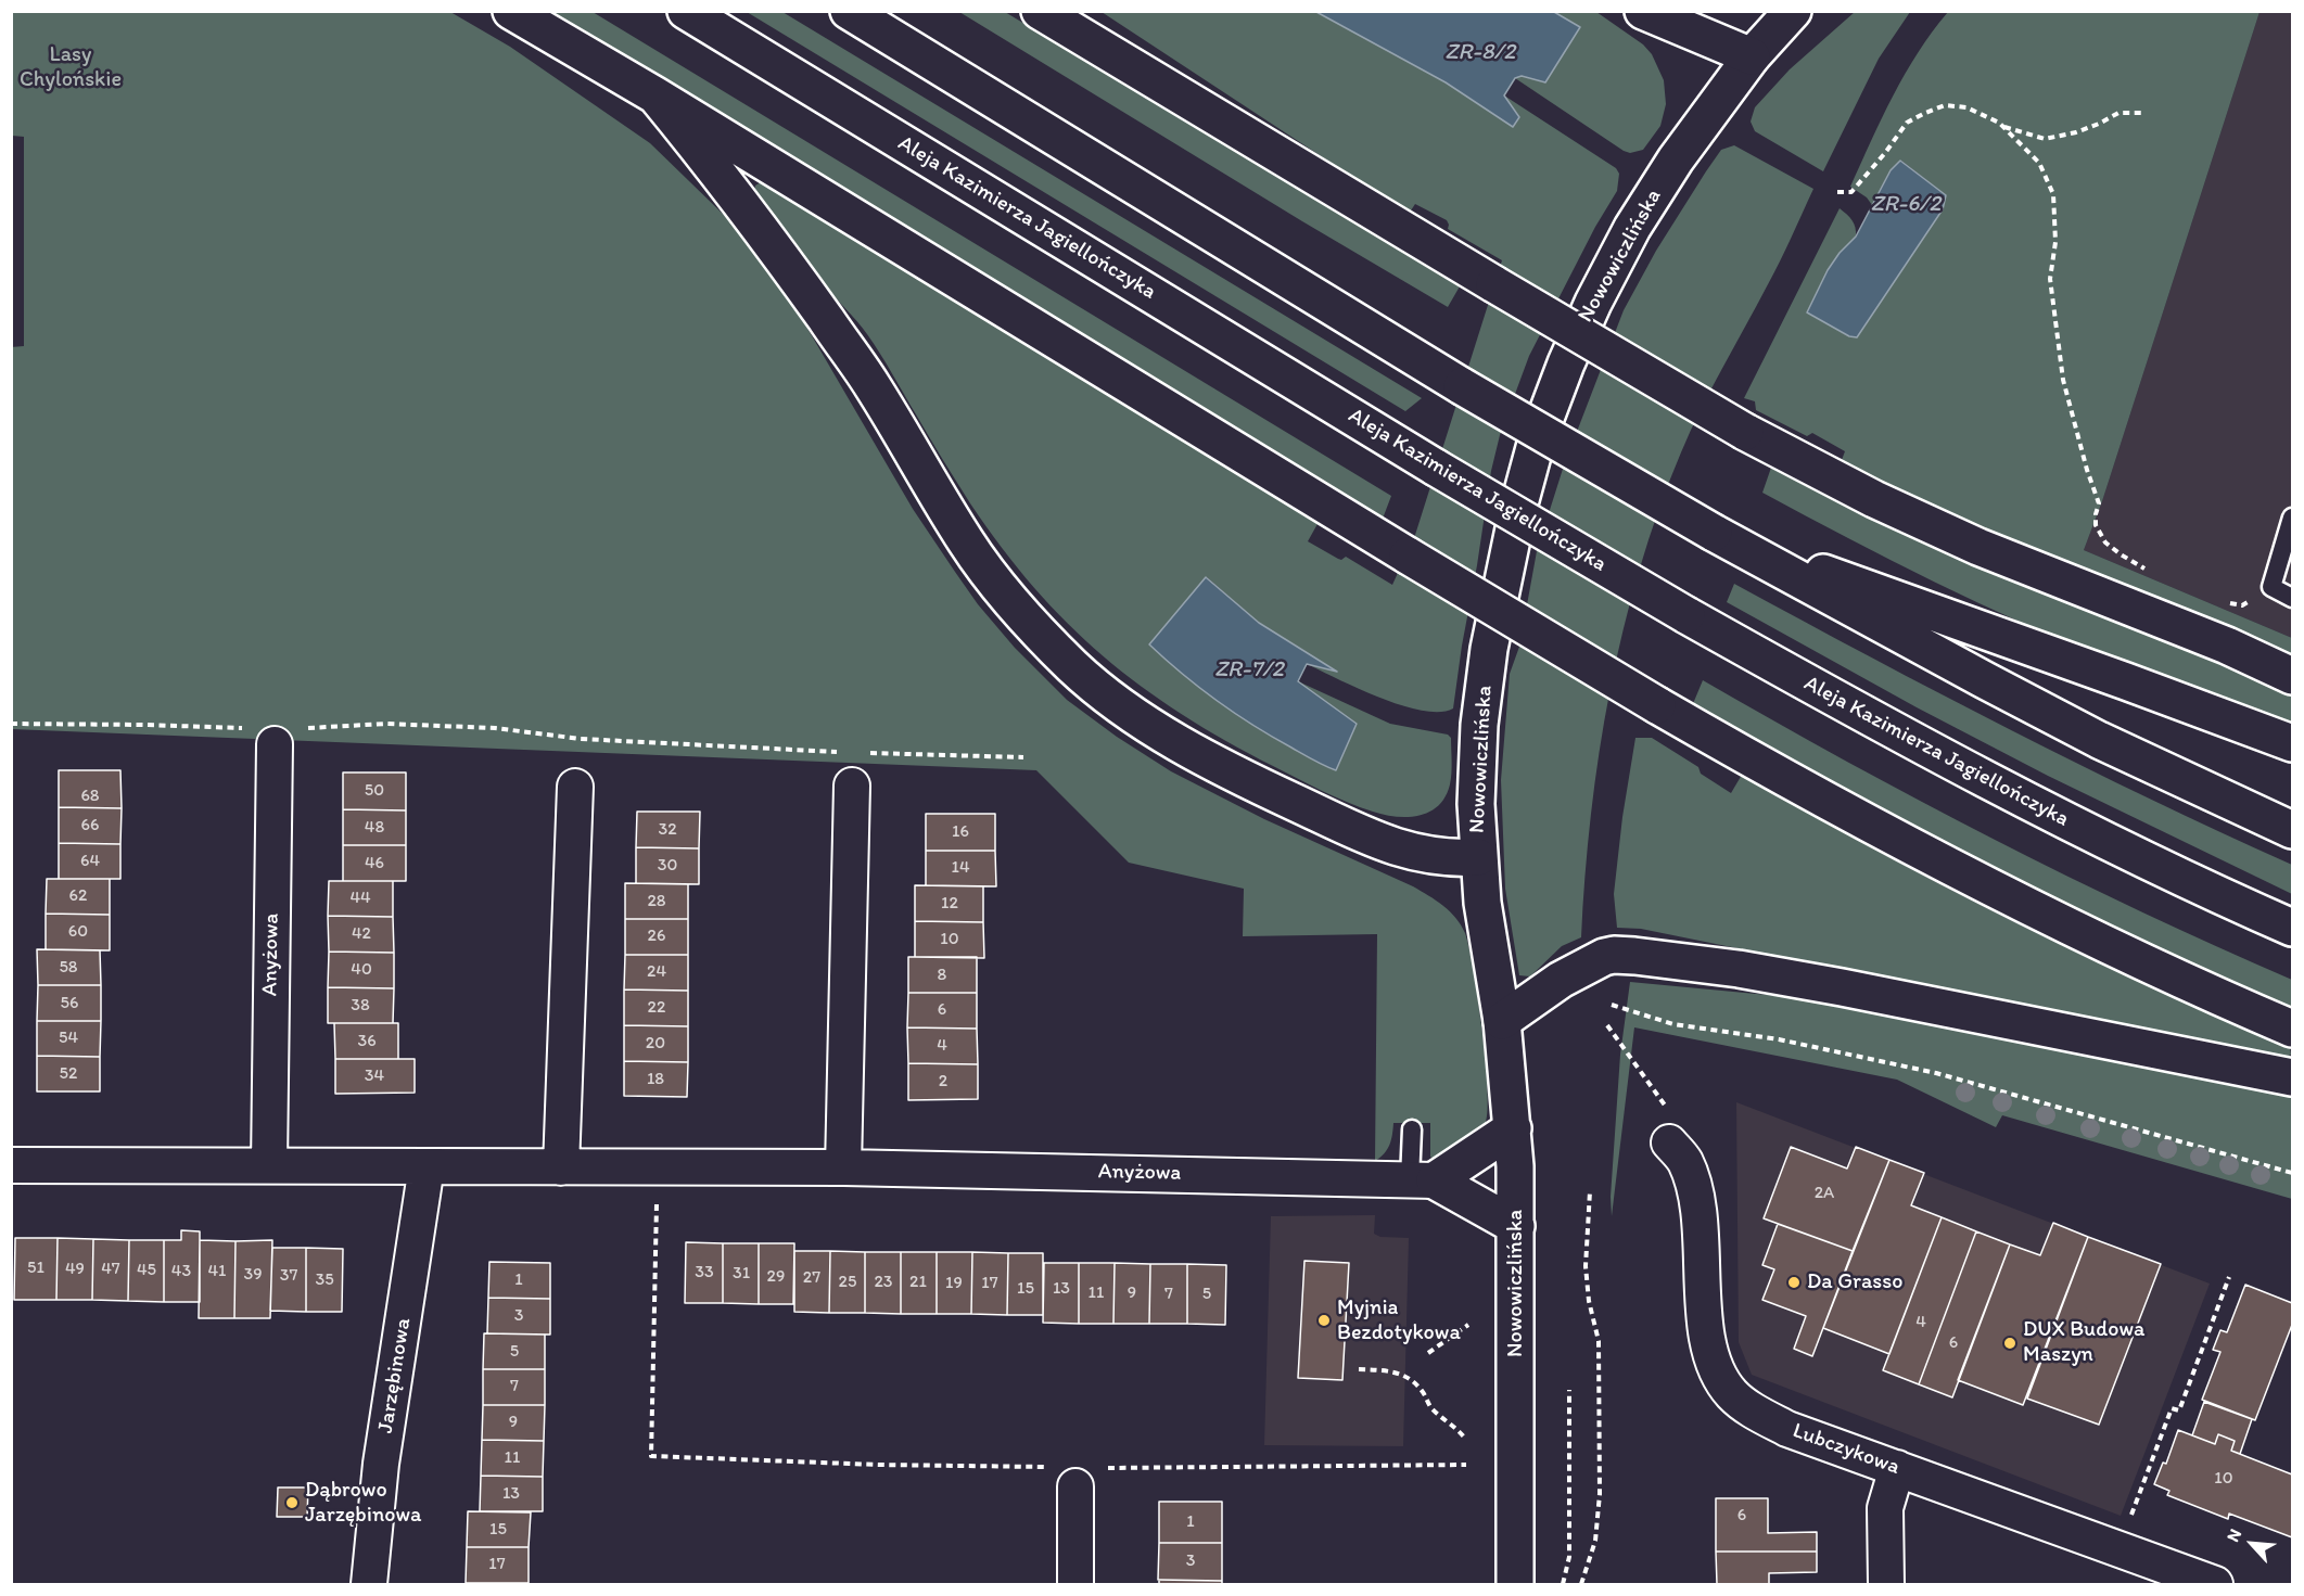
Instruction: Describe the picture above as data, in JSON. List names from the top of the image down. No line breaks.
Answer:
{"streets":{"main road":["Aleja Kazimierza Jagiellończyka","Nowowiczlińska"],"street":["Anyżowa","Jarzębinowa","Lubczykowa"]},"crossings":[["Anyżowa","Jarzębinowa"]],"water":["ZR-8/2","ZR-6/2","ZR-7/2"],"parks":["Lasy Chylońskie"],"places":["Da Grasso","Myjnia Bezdotykowa","DUX Budowa Maszyn","Dąbrowo Jarzębinowa"],"house_numbers":["50","68","66","48","32","16","64","46","30","14","62","44","28","12","60","42","26","10","58","40","24","8","56","38","22","6","54","36","20","4","52","34","18","2","2A","51","49","47","45","43","41","33","31","39","37","29","27","35","1","25","23","21","19","17","15","13","11","9","7","5","3","4","6","5","7","9","11","10","13","6","1","15","3","17"],"north":"top left"}
